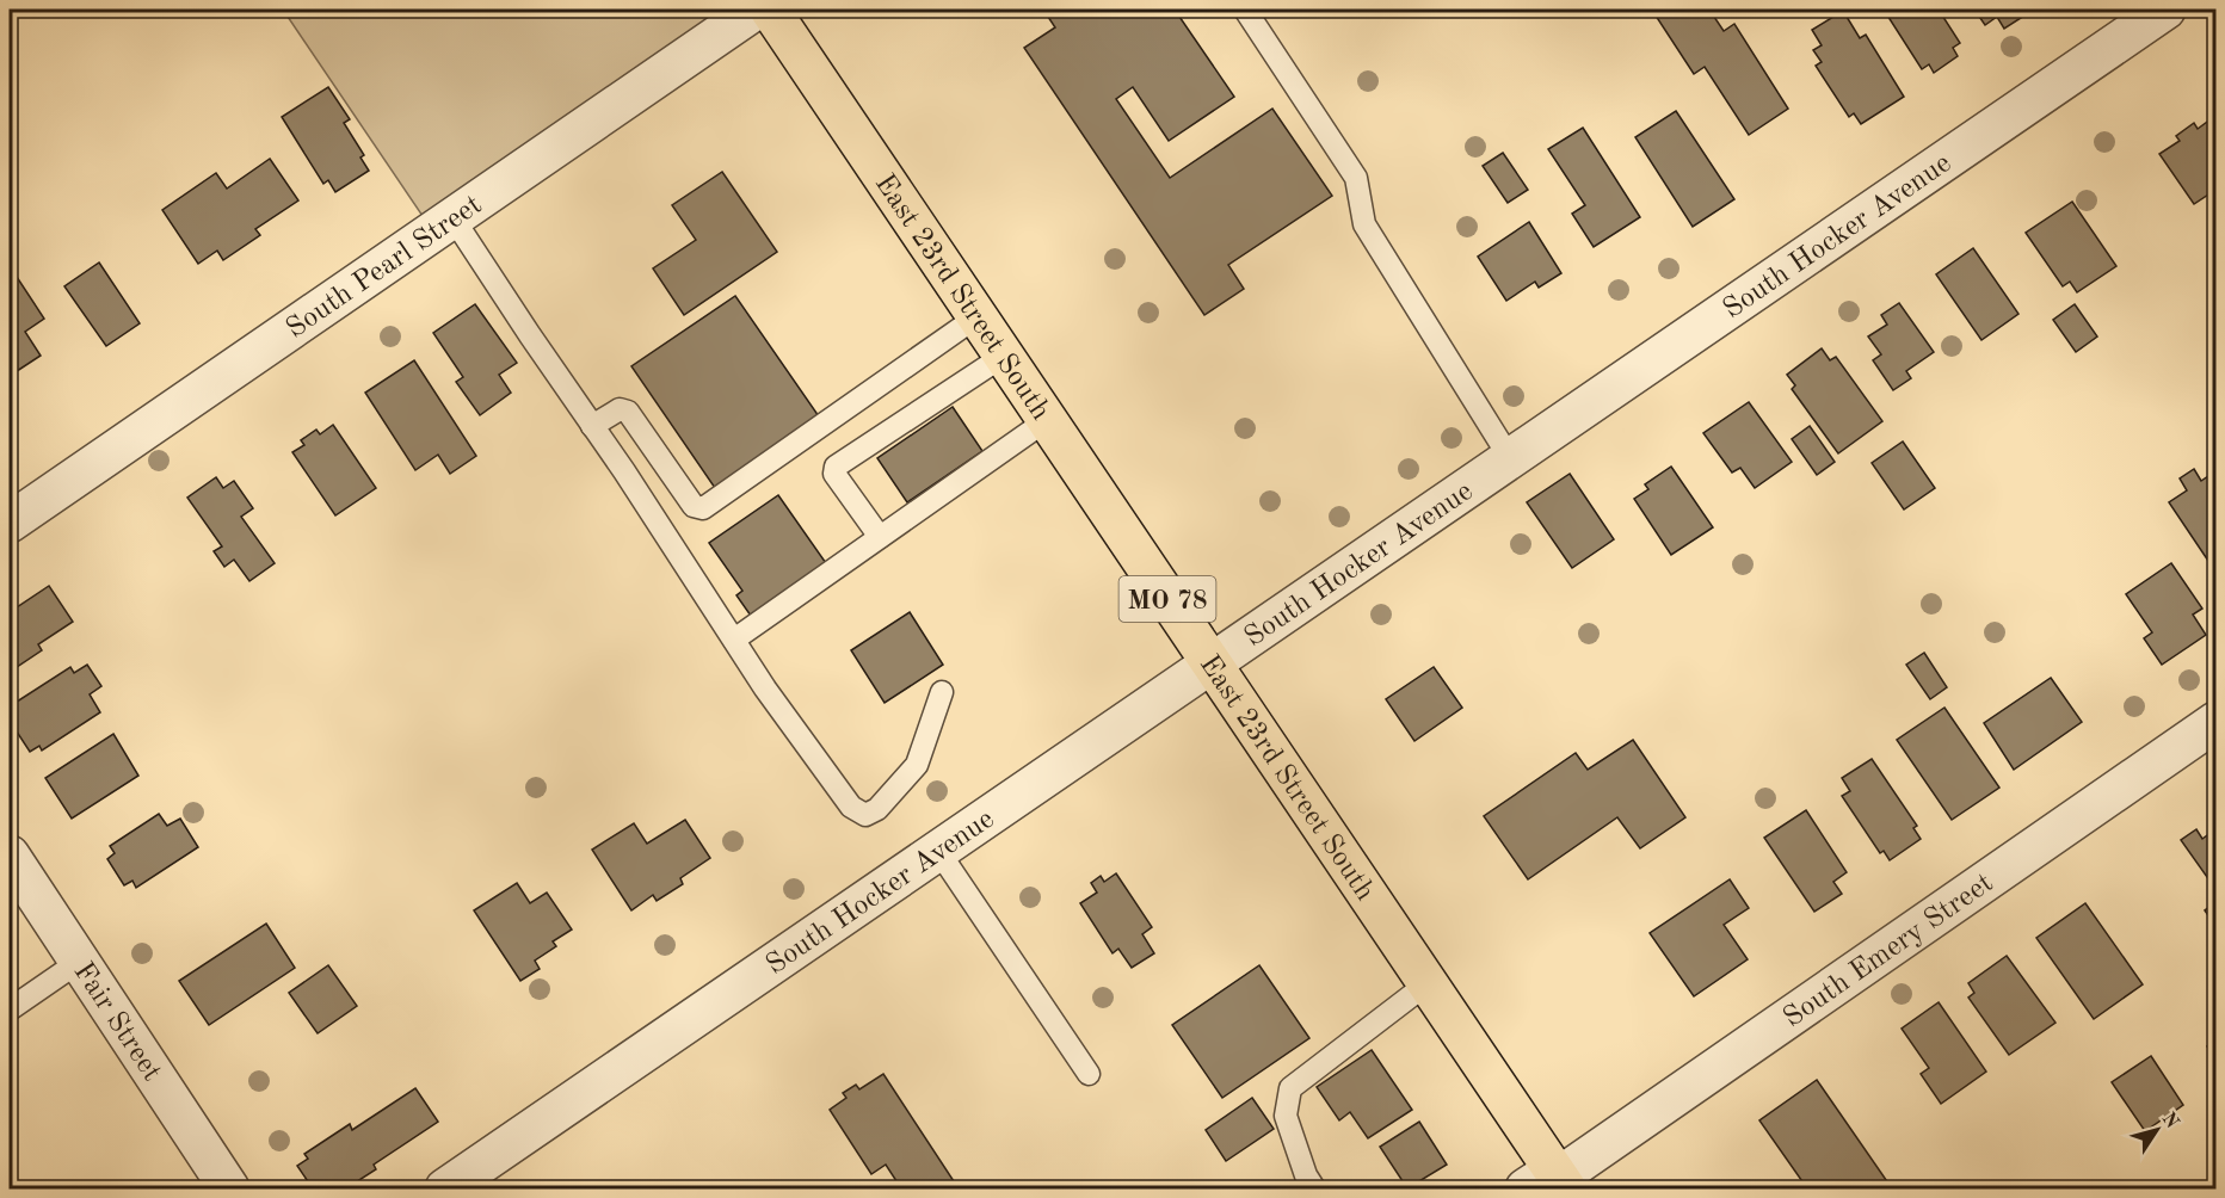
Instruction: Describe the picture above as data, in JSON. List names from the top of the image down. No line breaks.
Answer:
{"streets":{"main road":["East 23rd Street South","MO 78"],"street":["South Hocker Avenue","South Pearl Street","South Emery Street","Fair Street"]},"crossings":[["South Hocker Avenue","East 23rd Street South"],["East 23rd Street South","South Emery Street"]],"north":"top right"}
